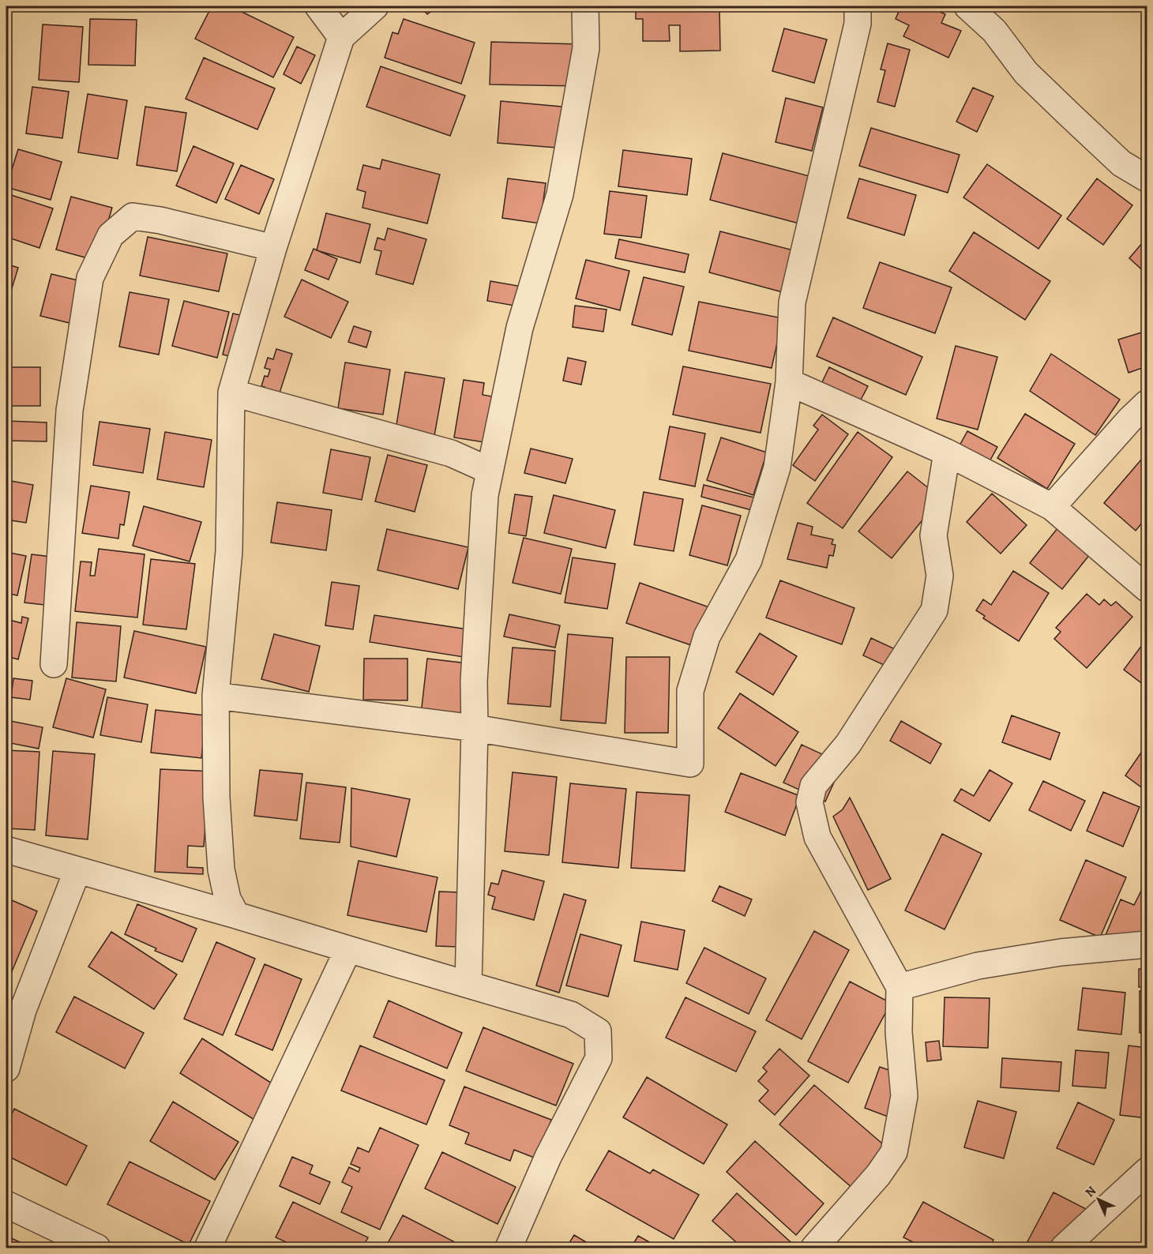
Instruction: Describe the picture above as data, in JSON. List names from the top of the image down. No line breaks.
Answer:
{"north":"top left"}
